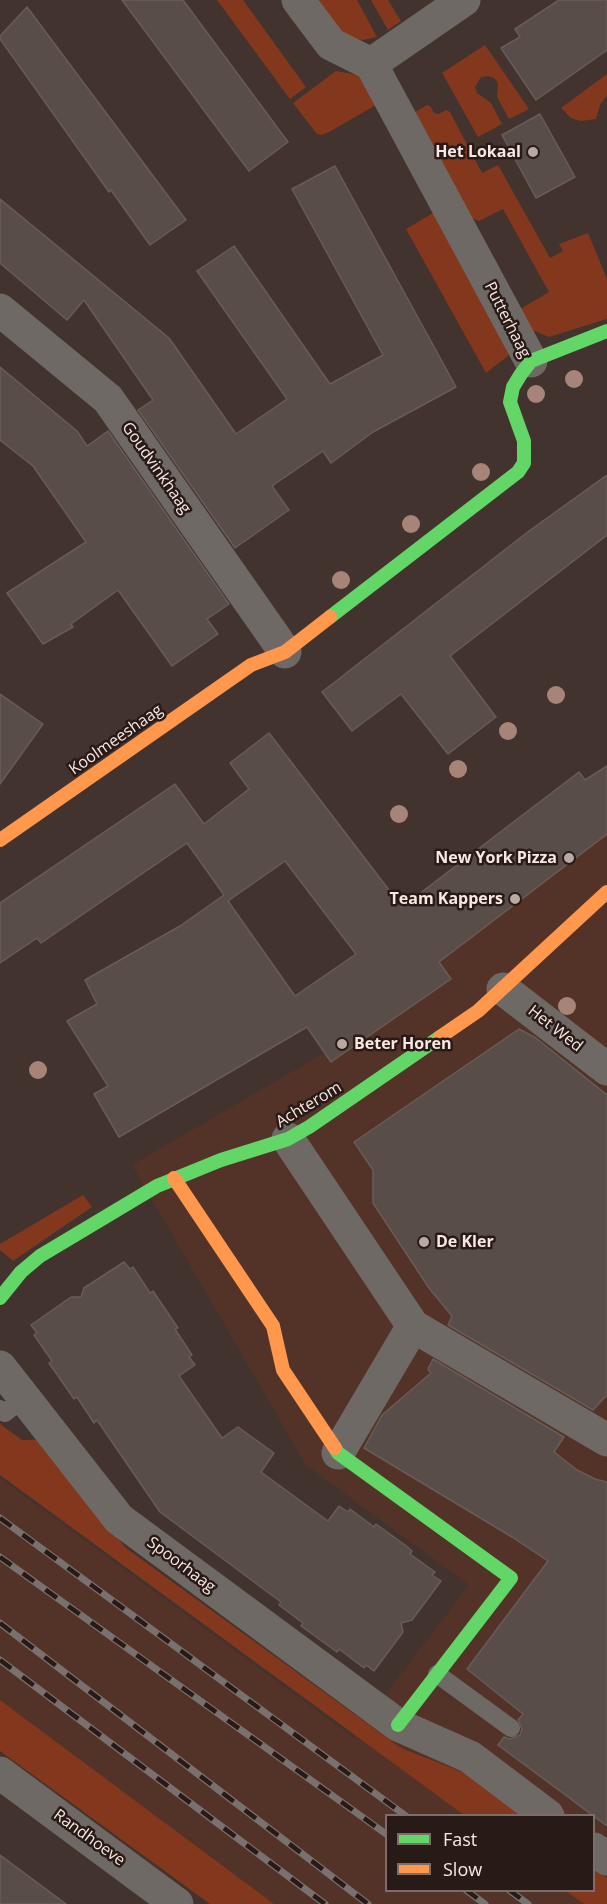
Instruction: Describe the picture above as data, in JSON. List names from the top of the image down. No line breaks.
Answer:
{"streets":{"street":["Putterhaag","Goudvinkhaag","Koolmeeshaag","Het Wed","Achterom","Spoorhaag","Randhoeve"]},"crossings":[["Putterhaag","Goudvinkhaag"],["Putterhaag","Koolmeeshaag"],["Het Wed","Achterom"]],"places":["Het Lokaal","New York Pizza","Team Kappers","Beter Horen","De Kler"],"legend":["Fast","Slow"]}
